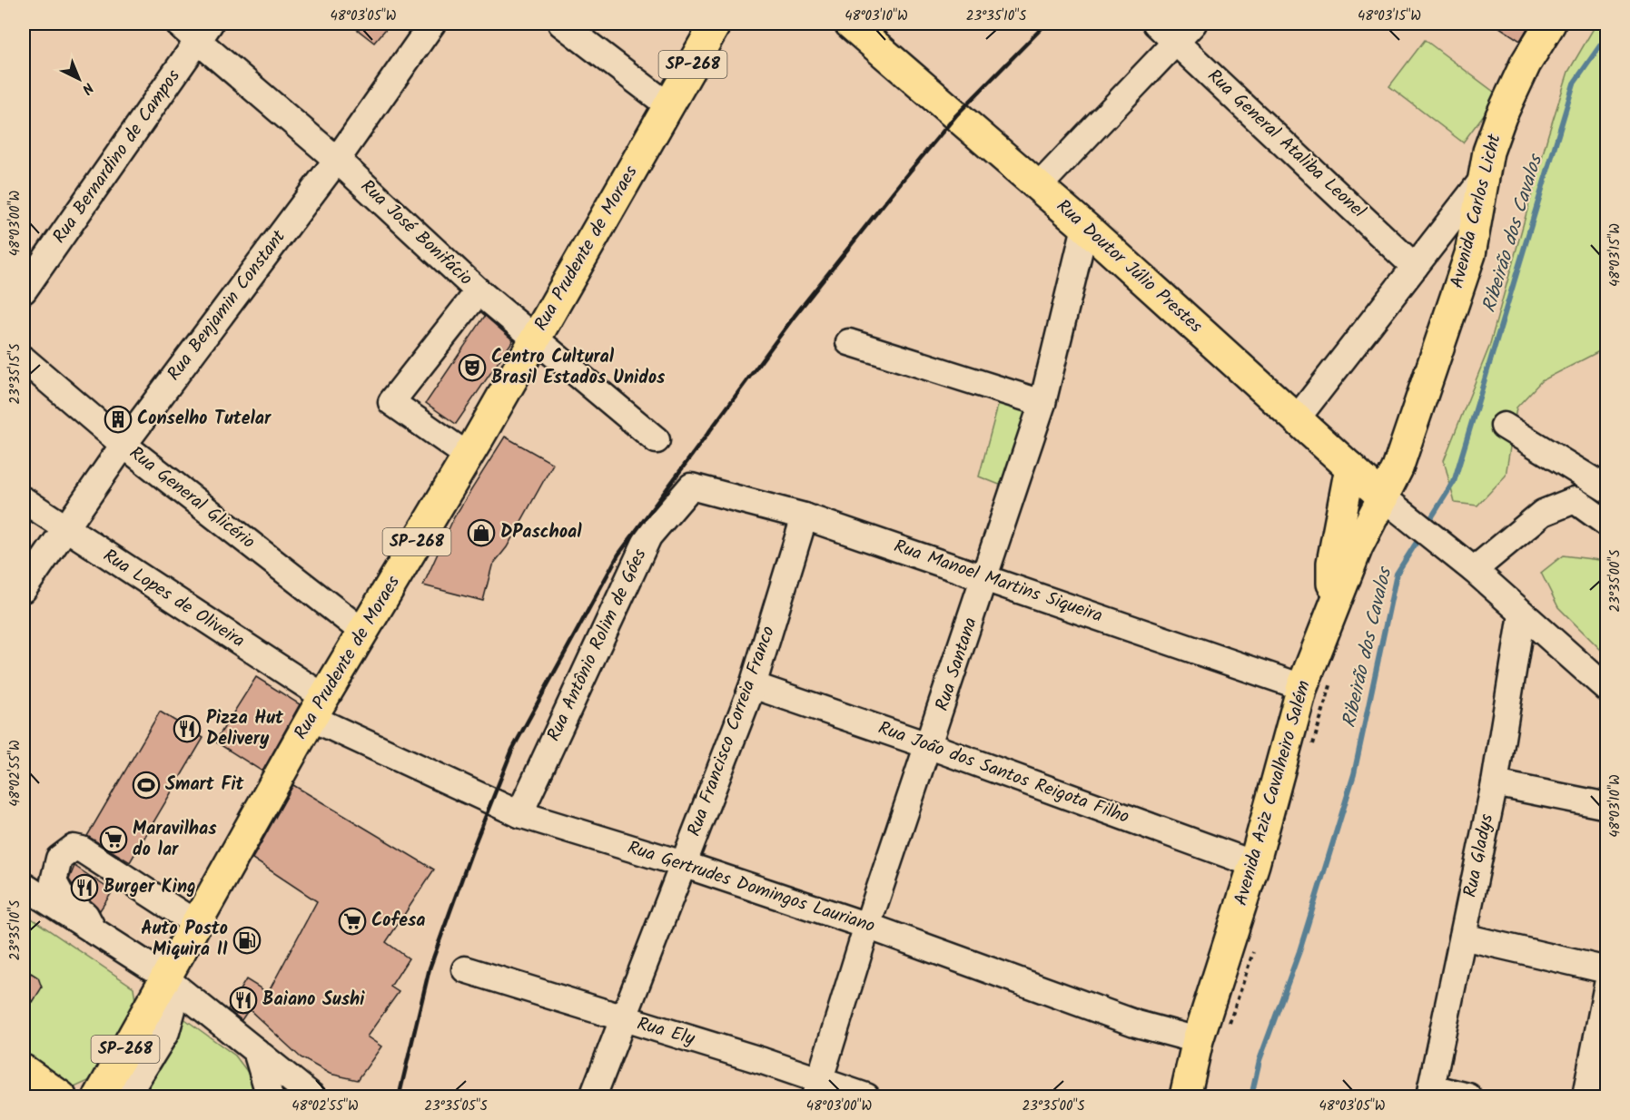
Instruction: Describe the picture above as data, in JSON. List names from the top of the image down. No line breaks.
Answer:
{"streets":{"main road":["SP-268","Avenida Carlos Licht","Rua Prudente de Moraes","Rua Doutor Júlio Prestes","Avenida Aziz Cavalheiro Salém"],"street":["Rua General Ataliba Leonel","Rua Bernardino de Campos","Rua José Bonifácio","Rua Benjamin Constant","Rua General Glicério","Rua Manoel Martins Siqueira","Rua Lopes de Oliveira","Rua Antônio Rolim de Góes","Rua Santana","Rua Francisco Correia Franco","Rua João dos Santos Reigota Filho","Rua Gladys","Rua Gertrudes Domingos Lauriano","Rua Ely"]},"crossings":[["Rua Bernardino de Campos","Rua José Bonifácio"],["Avenida Carlos Licht","Rua Doutor Júlio Prestes"],["Avenida Carlos Licht","Avenida Aziz Cavalheiro Salém"],["Rua José Bonifácio","Rua Prudente de Moraes"],["Rua José Bonifácio","Rua Benjamin Constant"],["Rua Prudente de Moraes","Rua General Glicério"],["Rua Prudente de Moraes","Rua Lopes de Oliveira"],["Rua Prudente de Moraes","Rua Gertrudes Domingos Lauriano"],["Rua Doutor Júlio Prestes","Rua Santana"],["Rua Doutor Júlio Prestes","Avenida Aziz Cavalheiro Salém"],["Rua Benjamin Constant","Rua General Glicério"],["Rua Benjamin Constant","Rua Lopes de Oliveira"],["Rua Manoel Martins Siqueira","Rua Antônio Rolim de Góes"],["Rua Manoel Martins Siqueira","Rua Santana"],["Rua Manoel Martins Siqueira","Rua Francisco Correia Franco"],["Rua Manoel Martins Siqueira","Avenida Aziz Cavalheiro Salém"],["Rua Lopes de Oliveira","Rua Gertrudes Domingos Lauriano"],["Rua Antônio Rolim de Góes","Rua Gertrudes Domingos Lauriano"],["Rua Santana","Rua João dos Santos Reigota Filho"],["Rua Santana","Rua Gertrudes Domingos Lauriano"],["Rua Santana","Rua Ely"],["Rua Francisco Correia Franco","Rua João dos Santos Reigota Filho"],["Rua Francisco Correia Franco","Rua Gertrudes Domingos Lauriano"],["Rua Francisco Correia Franco","Rua Ely"],["Rua João dos Santos Reigota Filho","Avenida Aziz Cavalheiro Salém"],["Avenida Aziz Cavalheiro Salém","Rua Gertrudes Domingos Lauriano"]],"water":["Ribeirão dos Cavalos"],"places":{"theatre":["Centro Cultural Brasil Estados Unidos"],"building":["Conselho Tutelar"],"shop":["DPaschoal"],"restaurant":["Pizza Hut Delivery","Burger King","Baiano Sushi"],"sports":["Smart Fit"],"supermarket":["Maravilhas do lar","Cofesa"],"fuel station":["Auto Posto Miquira II"]},"north":"bottom right","coordinates":["48°03'05\"W","48°03'10\"W","23°35'10\"S","48°03'15\"W","48°03'00\"W","23°35'15\"S","23°35'00\"S","48°02'55\"W","23°35'05\"S"]}
